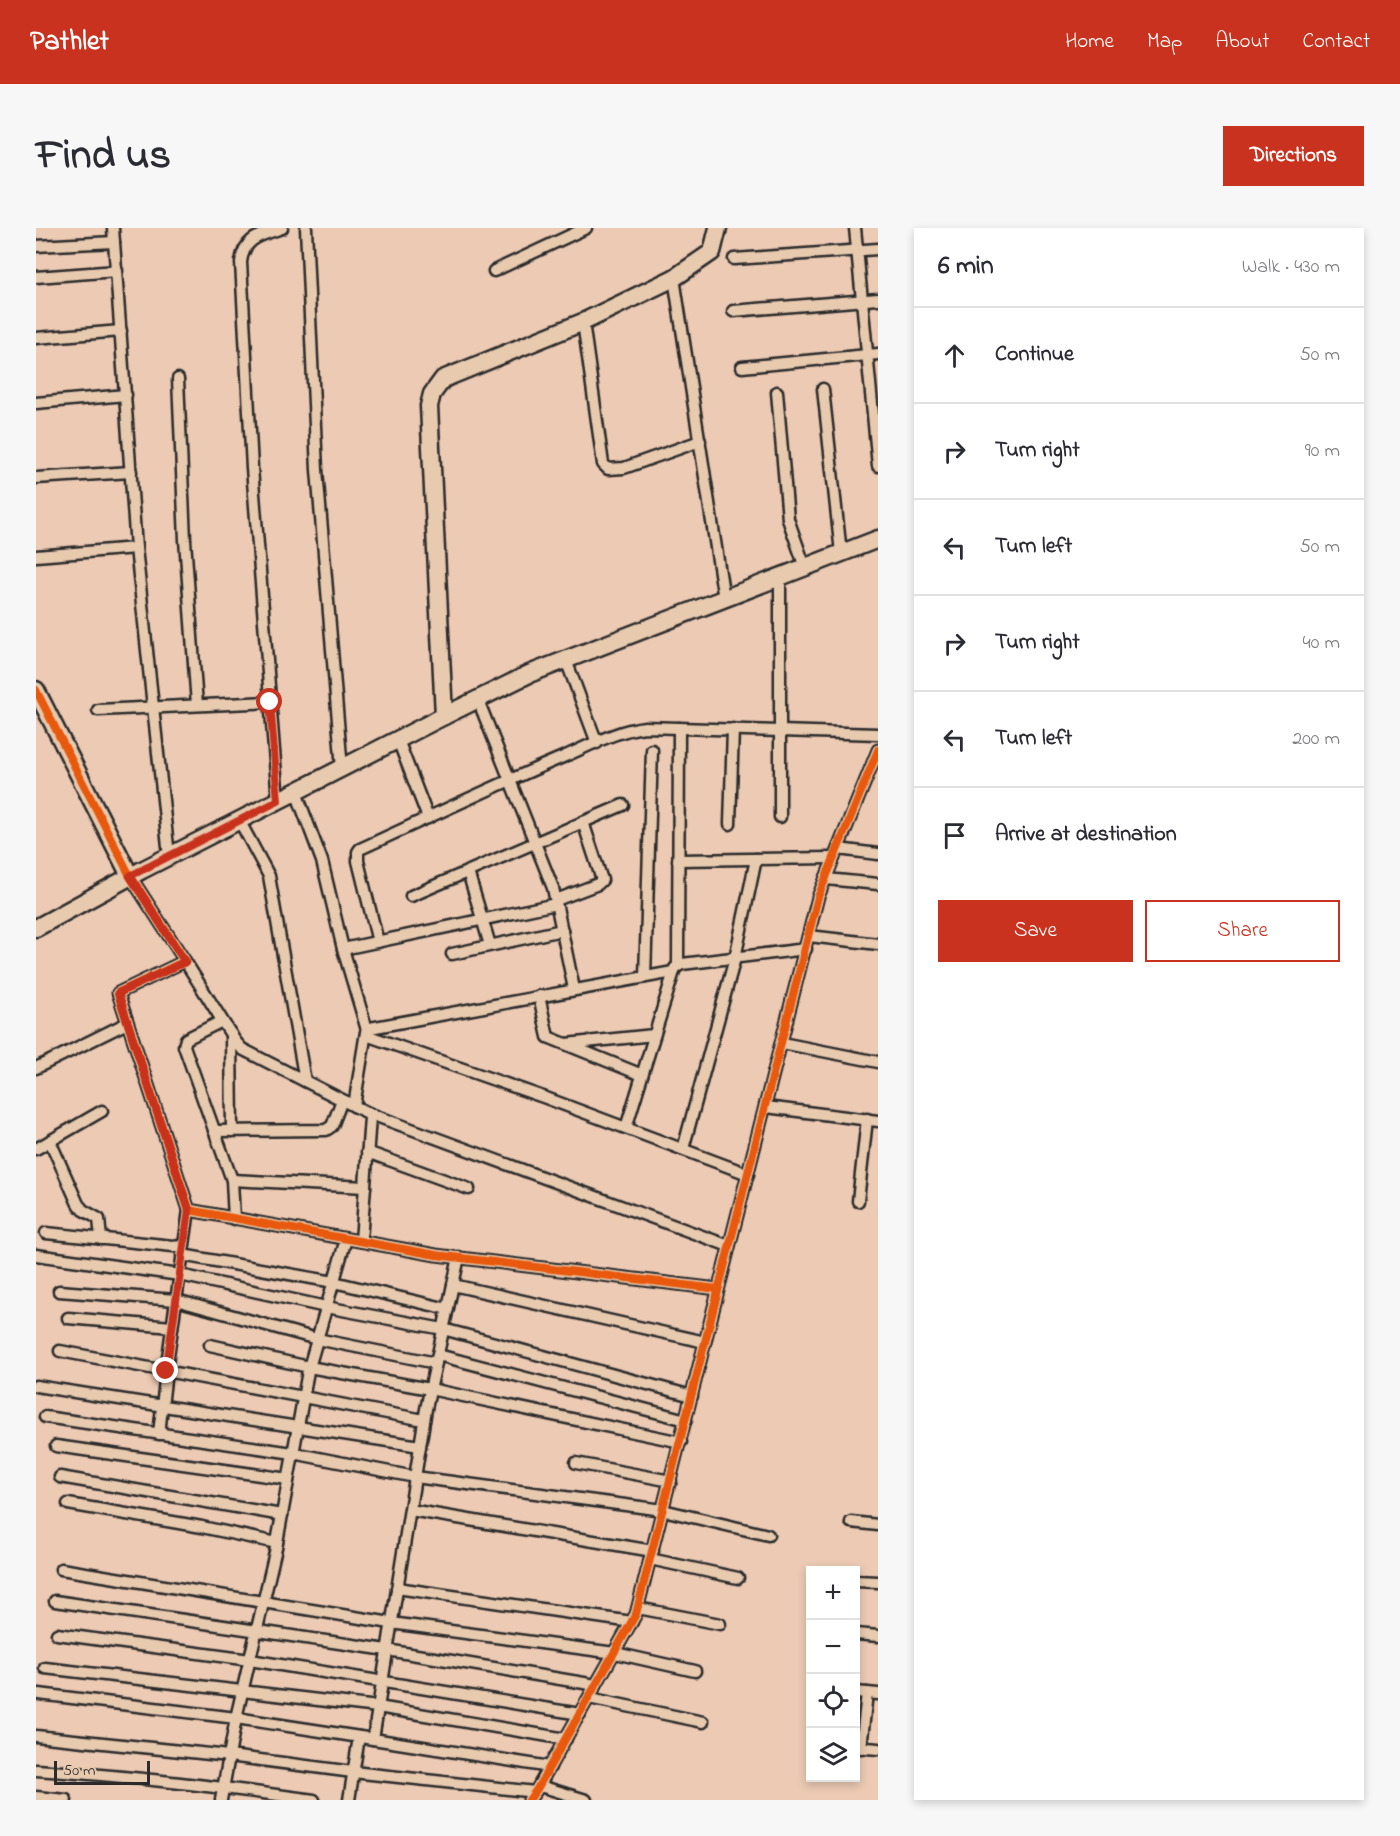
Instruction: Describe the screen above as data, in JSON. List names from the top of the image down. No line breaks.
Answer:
{"scale_bar":"50 m","page":{"header":"Pathlet","nav":["Home","Map","About","Contact"],"title":"Find us","buttons":["Directions",["Save","Share"]],"heading":["6 min","Walk · 430 m"],"list":[["Continue","50 m"],["Turn right","90 m"],["Turn left","50 m"],["Turn right","40 m"],["Turn left","200 m"],"Arrive at destination"],"map_buttons":["+","−"],"scale":"50 m"}}
